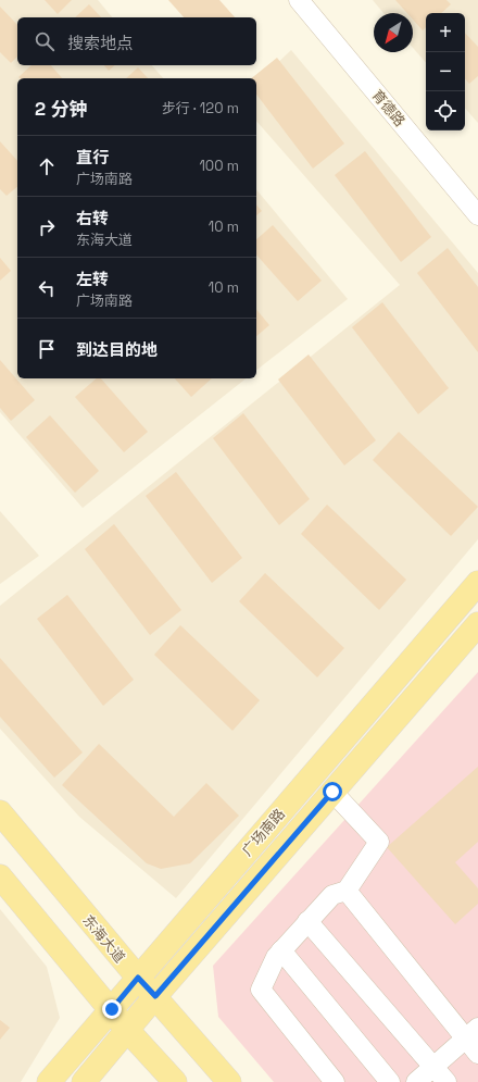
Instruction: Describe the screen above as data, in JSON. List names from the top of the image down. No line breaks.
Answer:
{"streets":{"main road":["广场南路","东海大道"],"street":["育德路"]},"crossings":[["广场南路","东海大道"]],"north":"bottom left","page":{"map_buttons":["+","−"],"search":"搜索地点","heading":["2 分钟","步行 · 120 m"],"list":[["直行","广场南路","100 m"],["右转","东海大道","10 m"],["左转","广场南路","10 m"],"到达目的地"]}}
